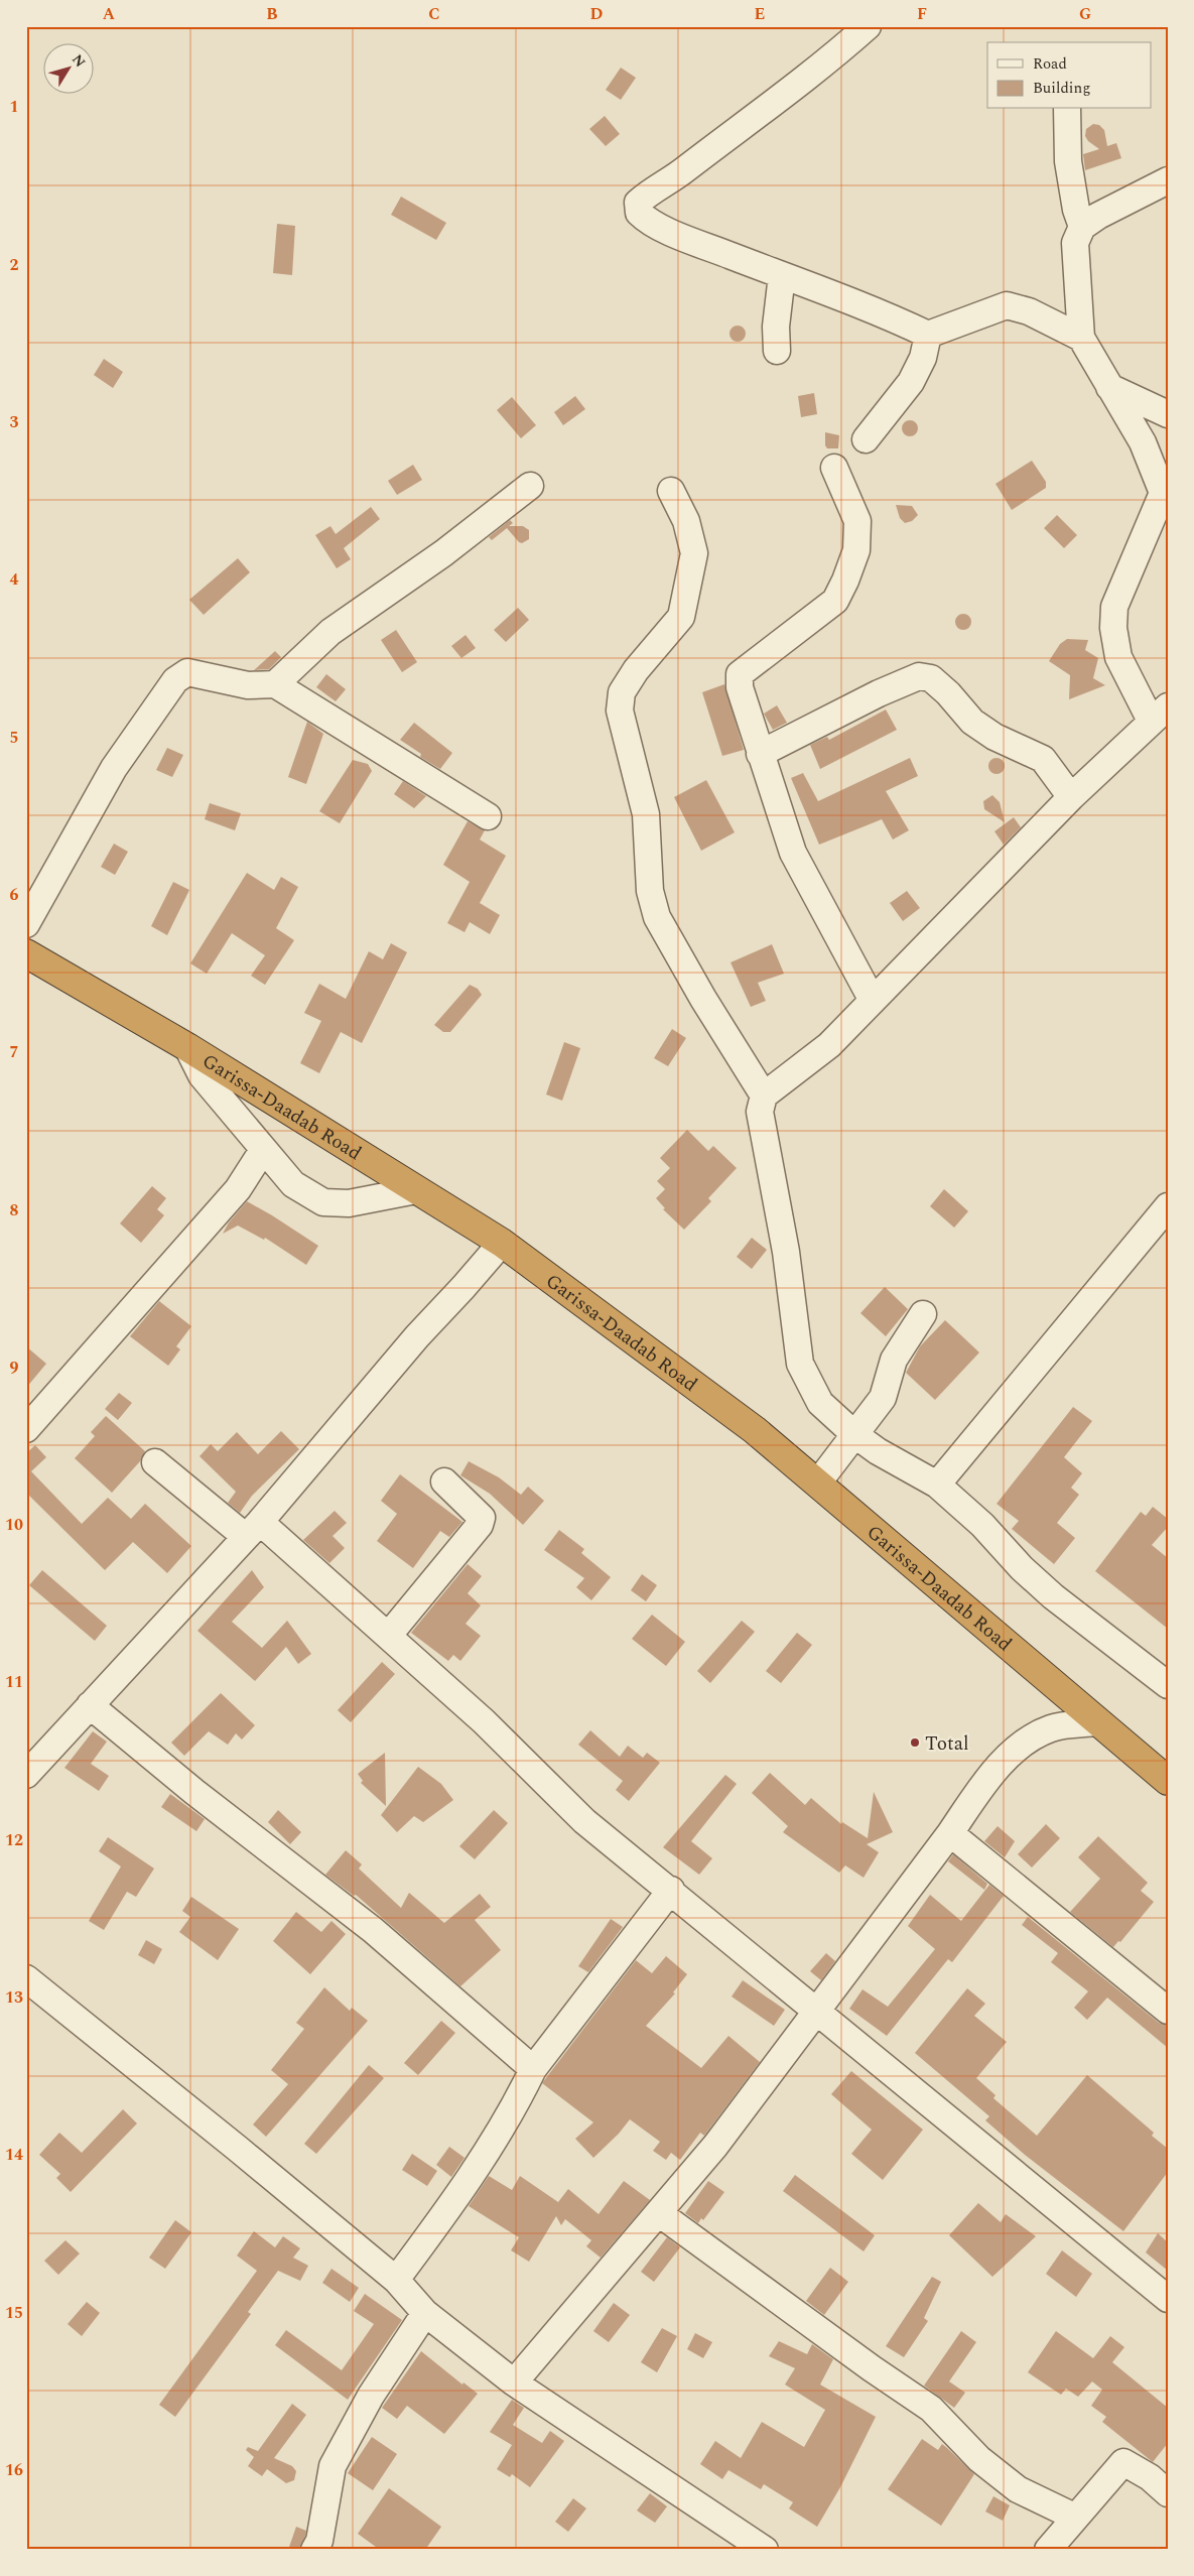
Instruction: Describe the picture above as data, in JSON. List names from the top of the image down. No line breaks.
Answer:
{"streets":{"highway":["Garissa-Daadab Road"]},"places":["Total"],"legend":["Road","Building"],"north":"top right","grid":{"columns":["A","B","C","D","E","F","G"],"rows":["1","2","3","4","5","6","7","8","9","10","11","12","13","14","15","16"]}}
